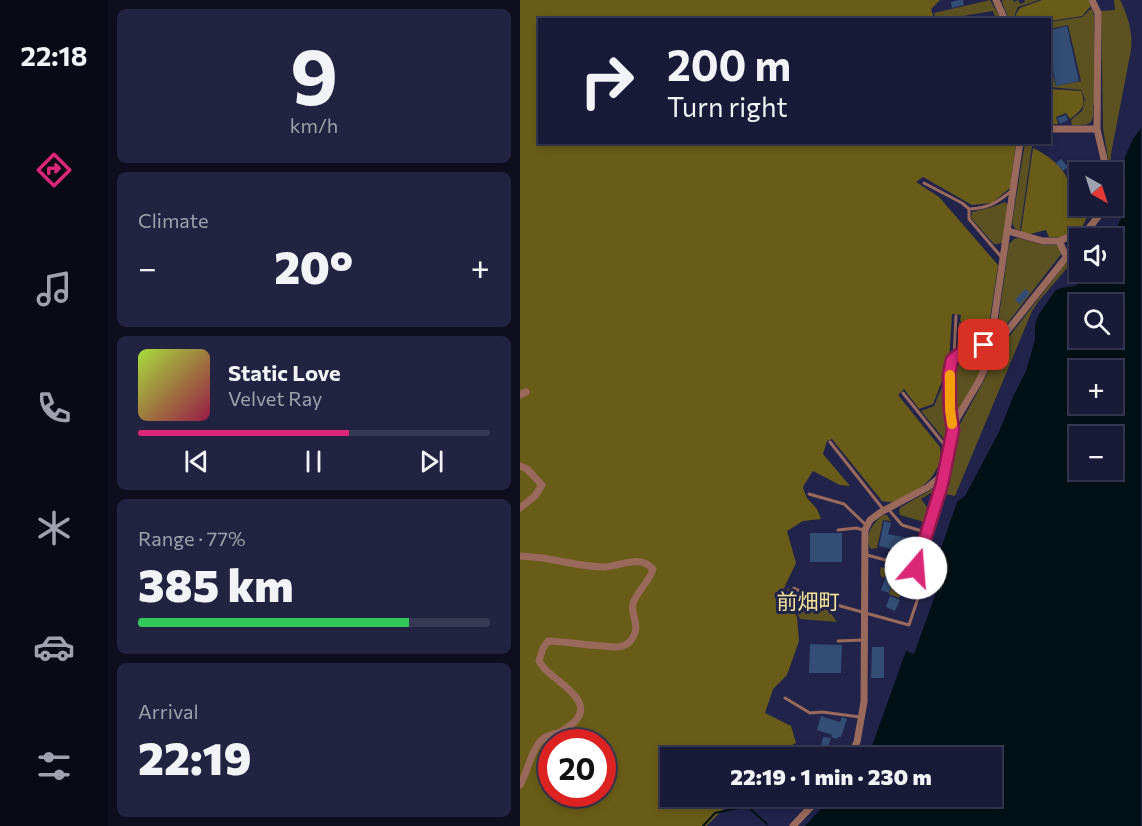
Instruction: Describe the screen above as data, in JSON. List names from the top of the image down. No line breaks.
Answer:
{"districts":["前畑町"],"north":"bottom right","page":{"tabs":"22:18","tile":[["9","km/h"],"Climate",["Range · 77%","385 km"],["Arrival","22:19"]],"turn":["200 m","Turn right"],"map_buttons":["+","−"],"heat":["−","20°","+"],"song":["Static Love","Velvet Ray"],"limit":"20","trip":"22:19 · 1 min · 230 m"}}
